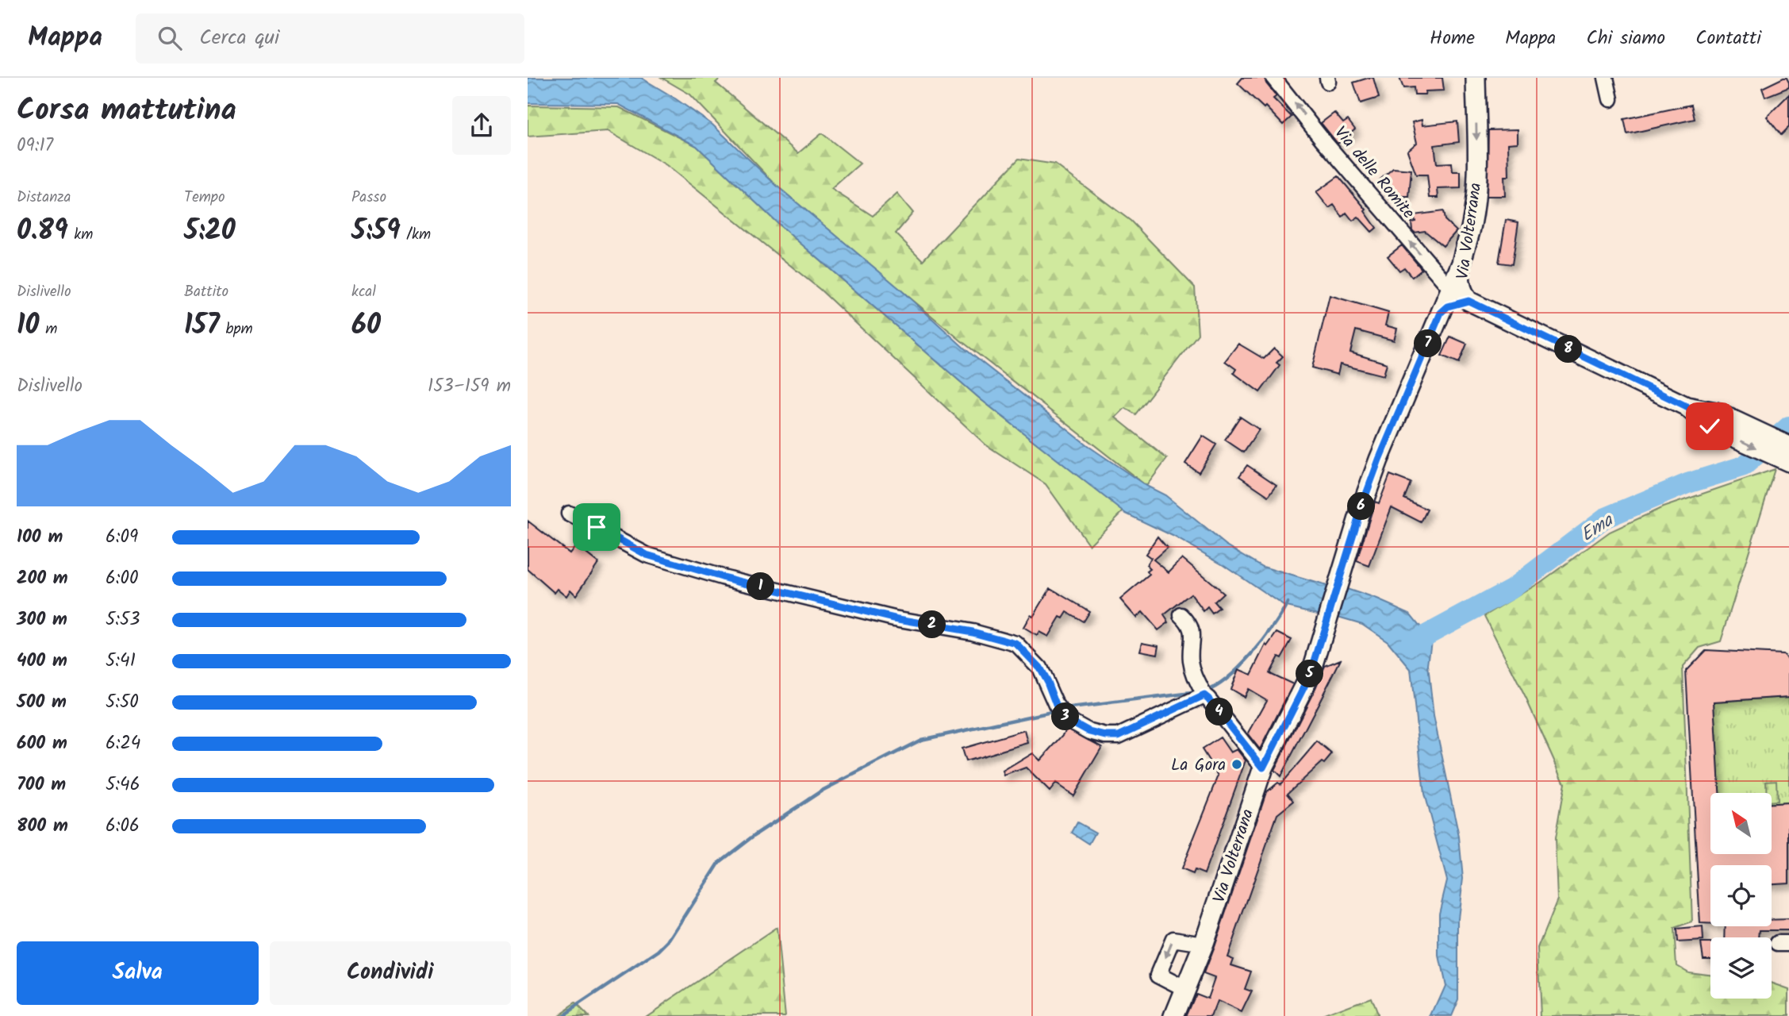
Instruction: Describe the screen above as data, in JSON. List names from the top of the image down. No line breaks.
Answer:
{"streets":{"main road":["Via Volterrana"],"street":["Via delle Romite"]},"crossings":[["Via delle Romite","Via Volterrana"]],"one_way":["Via delle Romite"],"water":["Ema"],"places":["La Gora"],"north":"top left","page":{"header":"Mappa","search":"Cerca qui","nav":["Home","Mappa","Chi siamo","Contatti"],"heading":["Corsa mattutina","09:17"],"stats":[["Distanza","0.89 km"],["Tempo","5:20"],["Passo","5:59 /km"],["Dislivello","10 m"],["Battito","157 bpm"],["kcal","60"]],"pins":["7","8","6","1","2","5","4","3"],"chart":["Dislivello","153–159 m"],"list":[{"name":"100 m","note":"6:09"},{"name":"200 m","note":"6:00"},{"name":"300 m","note":"5:53"},{"name":"400 m","note":"5:41"},{"name":"500 m","note":"5:50"},{"name":"600 m","note":"6:24"},{"name":"700 m","note":"5:46"},{"name":"800 m","note":"6:06"}],"buttons":["Salva","Condividi"]}}
